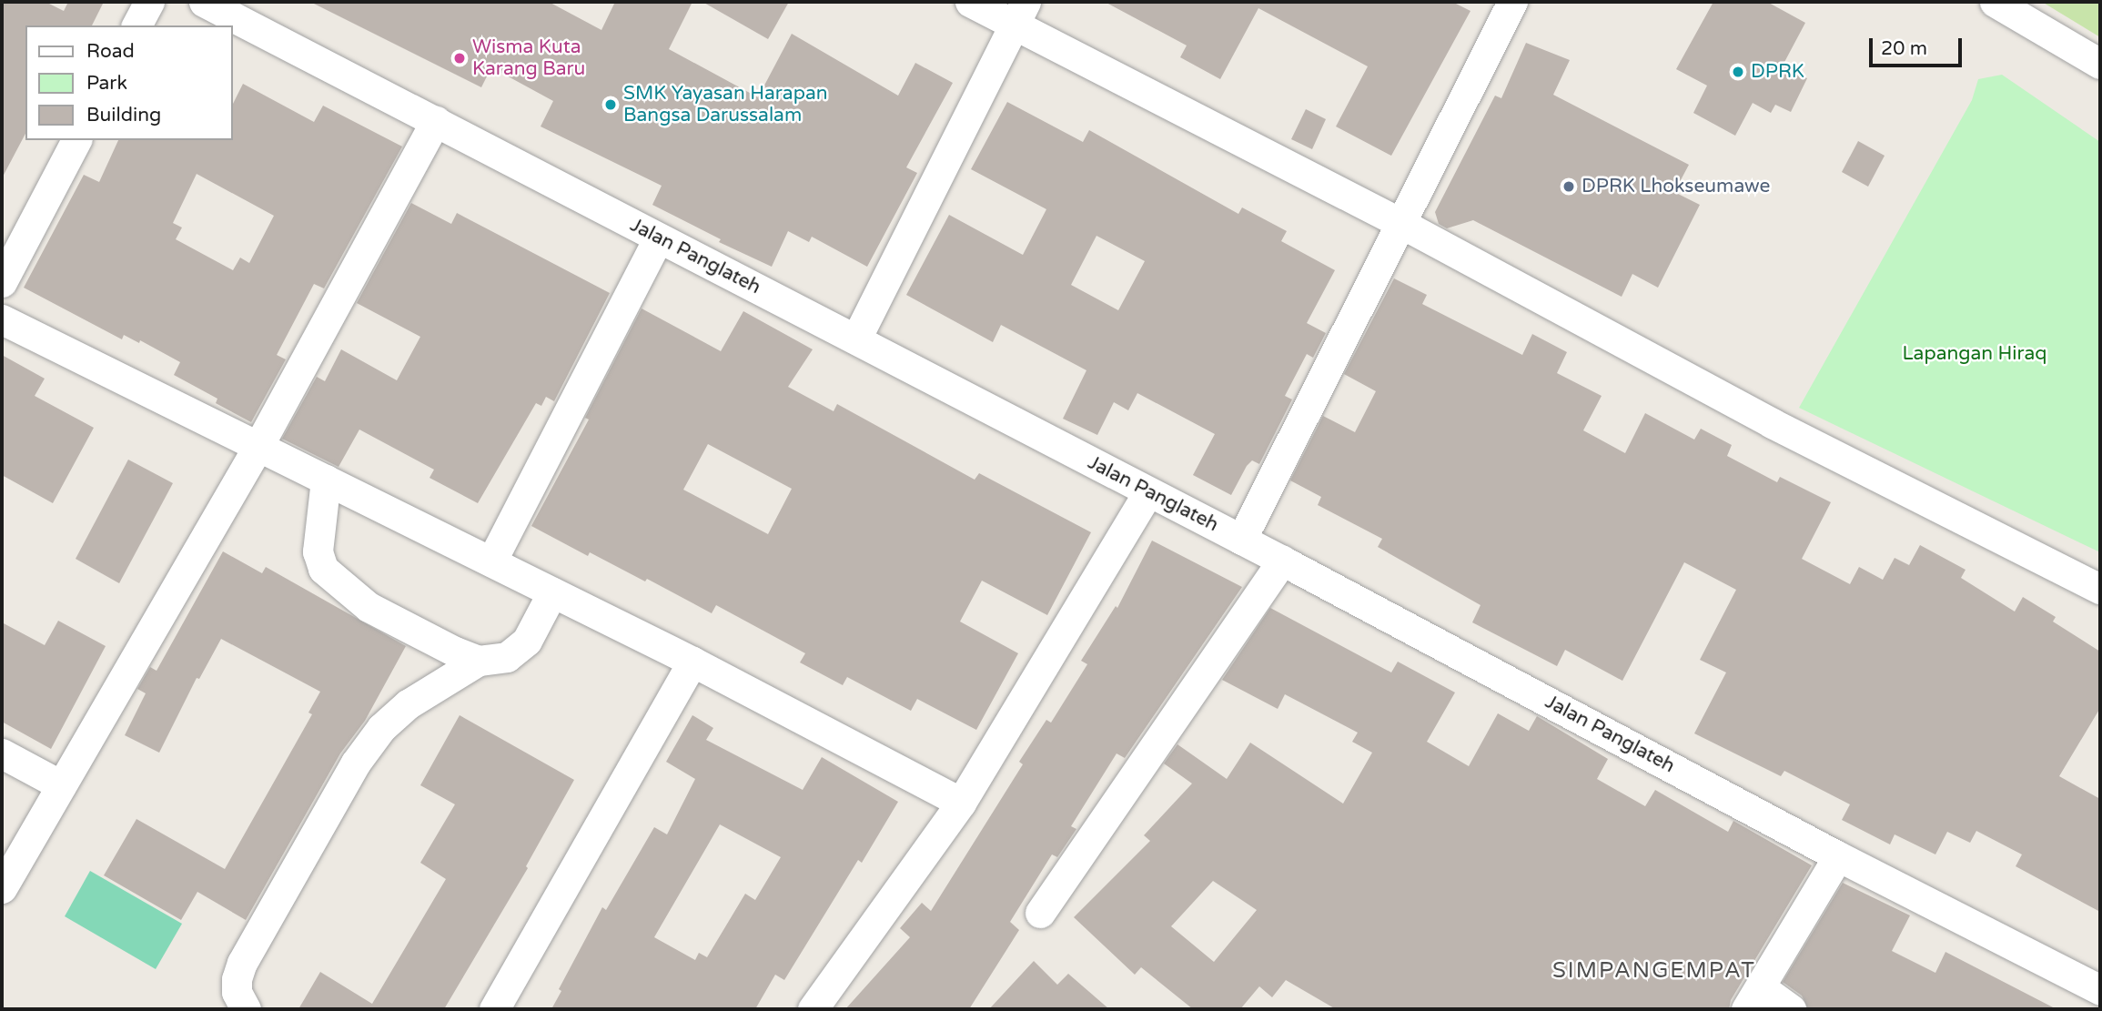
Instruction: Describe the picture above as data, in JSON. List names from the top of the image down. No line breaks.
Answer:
{"streets":{"street":["Jalan Panglateh"]},"districts":["SIMPANGEMPAT"],"parks":["Lapangan Hiraq"],"places":["Wisma Kuta Karang Baru","DPRK","SMK Yayasan Harapan Bangsa Darussalam","DPRK Lhokseumawe"],"legend":["Road","Park","Building"],"scale_bar":"20 m"}
